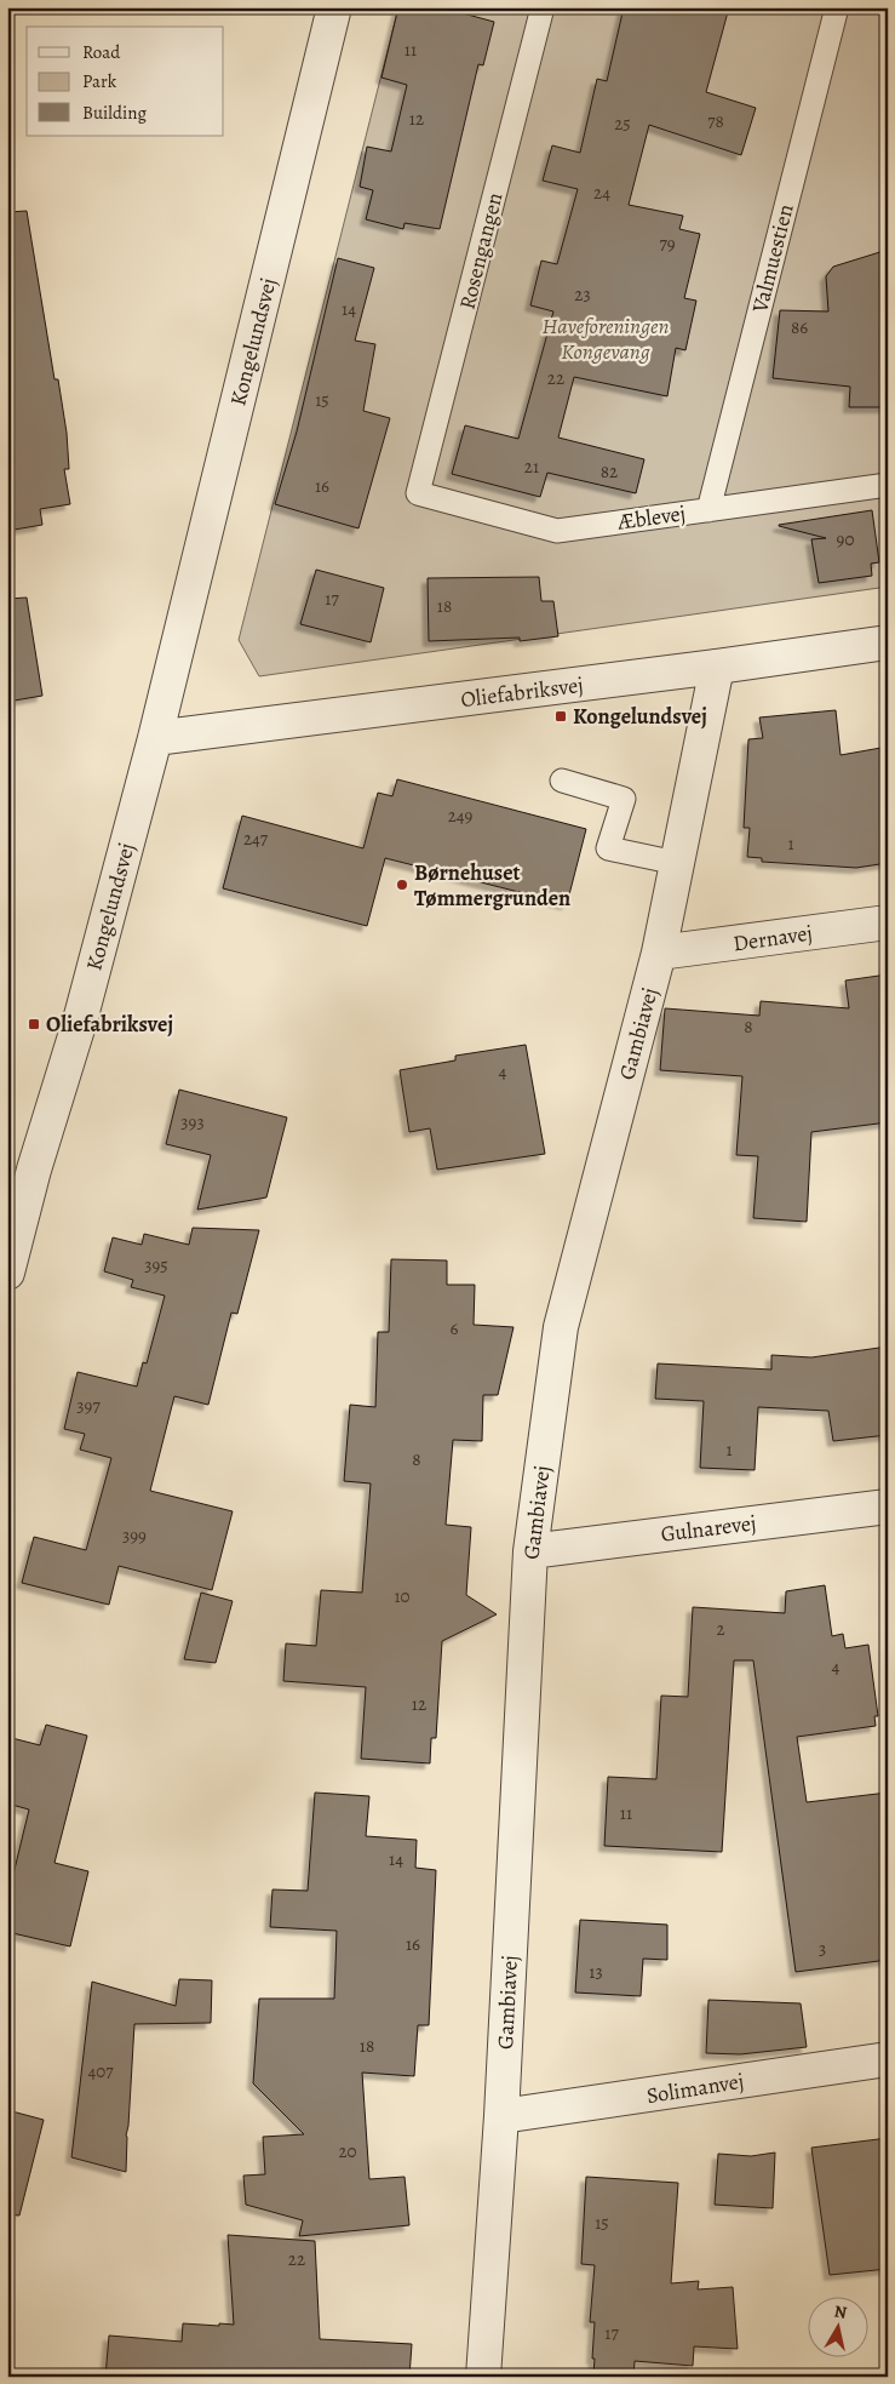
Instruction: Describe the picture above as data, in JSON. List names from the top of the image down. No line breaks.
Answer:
{"streets":{"street":["Kongelundsvej","Oliefabriksvej","Dernavej","Gambiavej","Gulnarevej","Solimanvej"],"lane":["Rosengangen","Valmuestien","Æblevej"]},"crossings":[["Rosengangen","Æblevej"],["Valmuestien","Æblevej"],["Kongelundsvej","Oliefabriksvej"],["Oliefabriksvej","Gambiavej"],["Dernavej","Gambiavej"],["Gambiavej","Gulnarevej"],["Gambiavej","Solimanvej"]],"parks":["Haveforeningen Kongevang"],"places":{"transit":["Kongelundsvej","Oliefabriksvej"],"other":["Børnehuset Tømmergrunden"]},"house_numbers":["11","12","78","25","24","79","23","14","86","22","15","21","82","16","90","17","18","249","247","1","8","4","393","395","6","397","1","8","399","10","2","4","12","11","14","16","3","13","18","407","20","15","22","17"],"legend":["Road","Park","Building"],"north":"top"}
